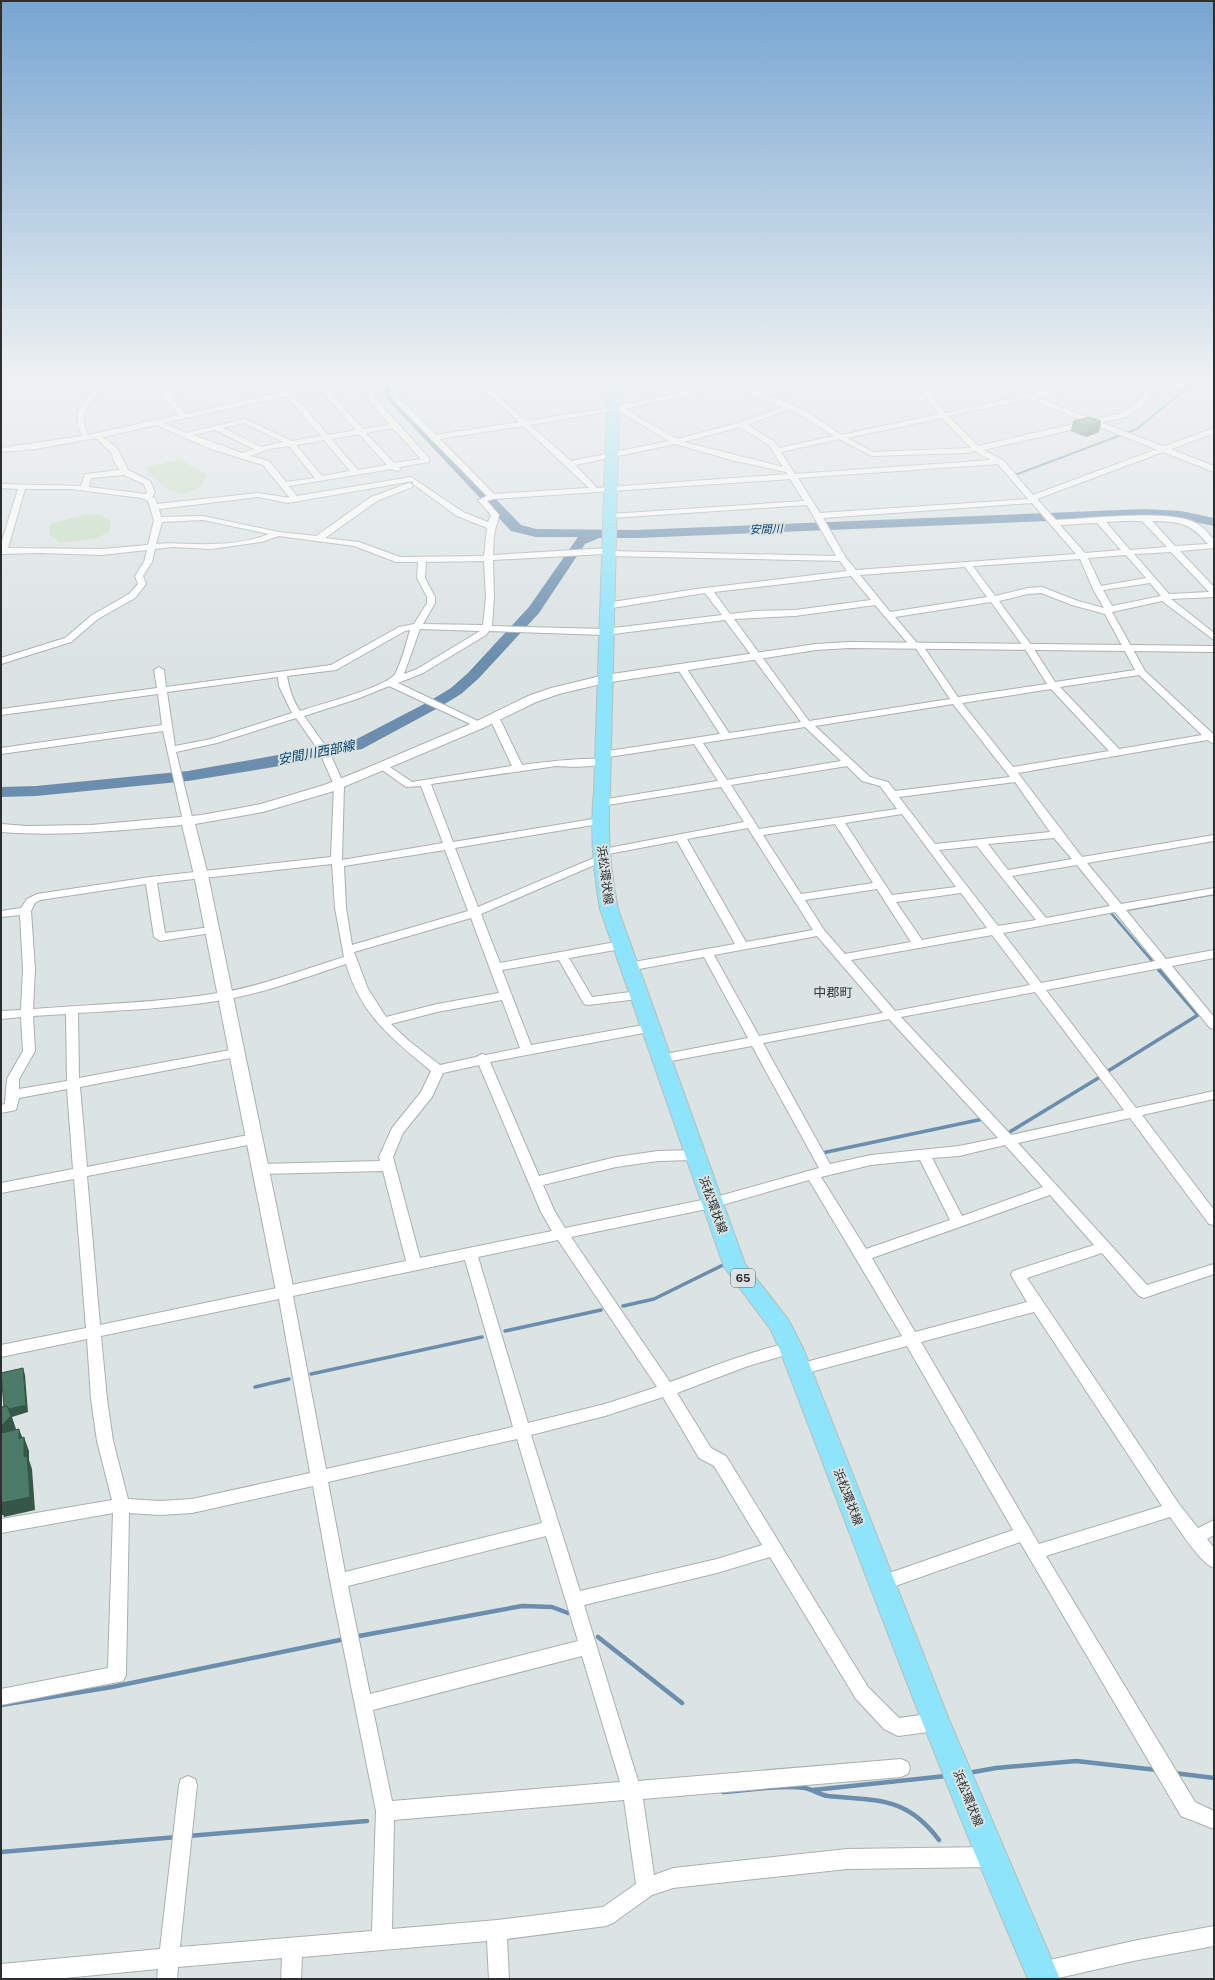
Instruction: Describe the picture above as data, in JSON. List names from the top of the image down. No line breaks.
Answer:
{"streets":{"main road":["浜松環状線","65"]},"districts":["中郡町"],"water":["安間川","安間川西部線"]}
